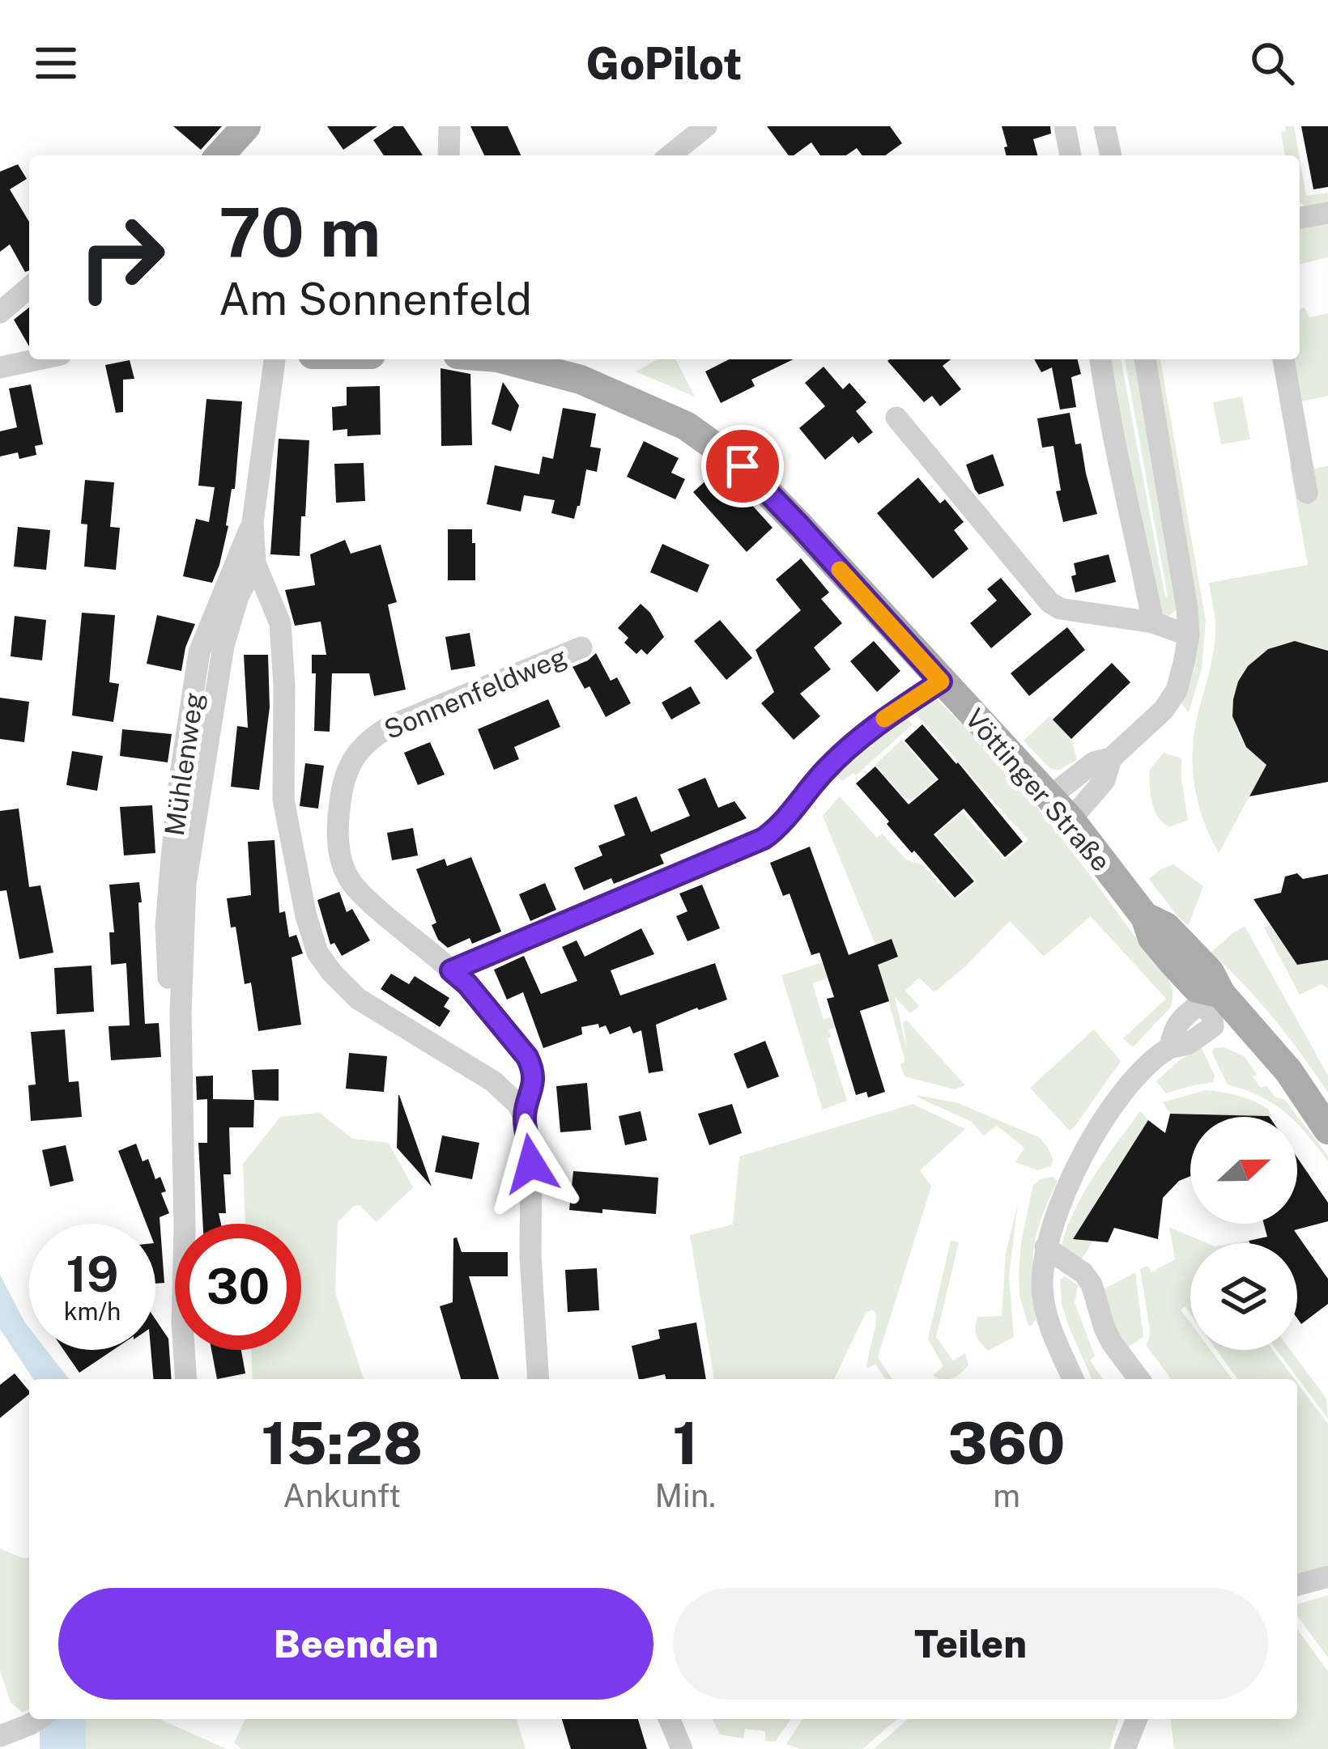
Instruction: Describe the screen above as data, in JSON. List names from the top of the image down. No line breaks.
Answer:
{"streets":{"main road":["Vöttinger Straße"],"street":["Sonnenfeldweg","Mühlenweg"]},"north":"right","page":{"header":"GoPilot","turn":["70 m","Am Sonnenfeld"],"speed":"19 km/h","limit":"30","eta":["15:28","Ankunft","1","Min.","360","m"],"buttons":["Beenden","Teilen"]}}
